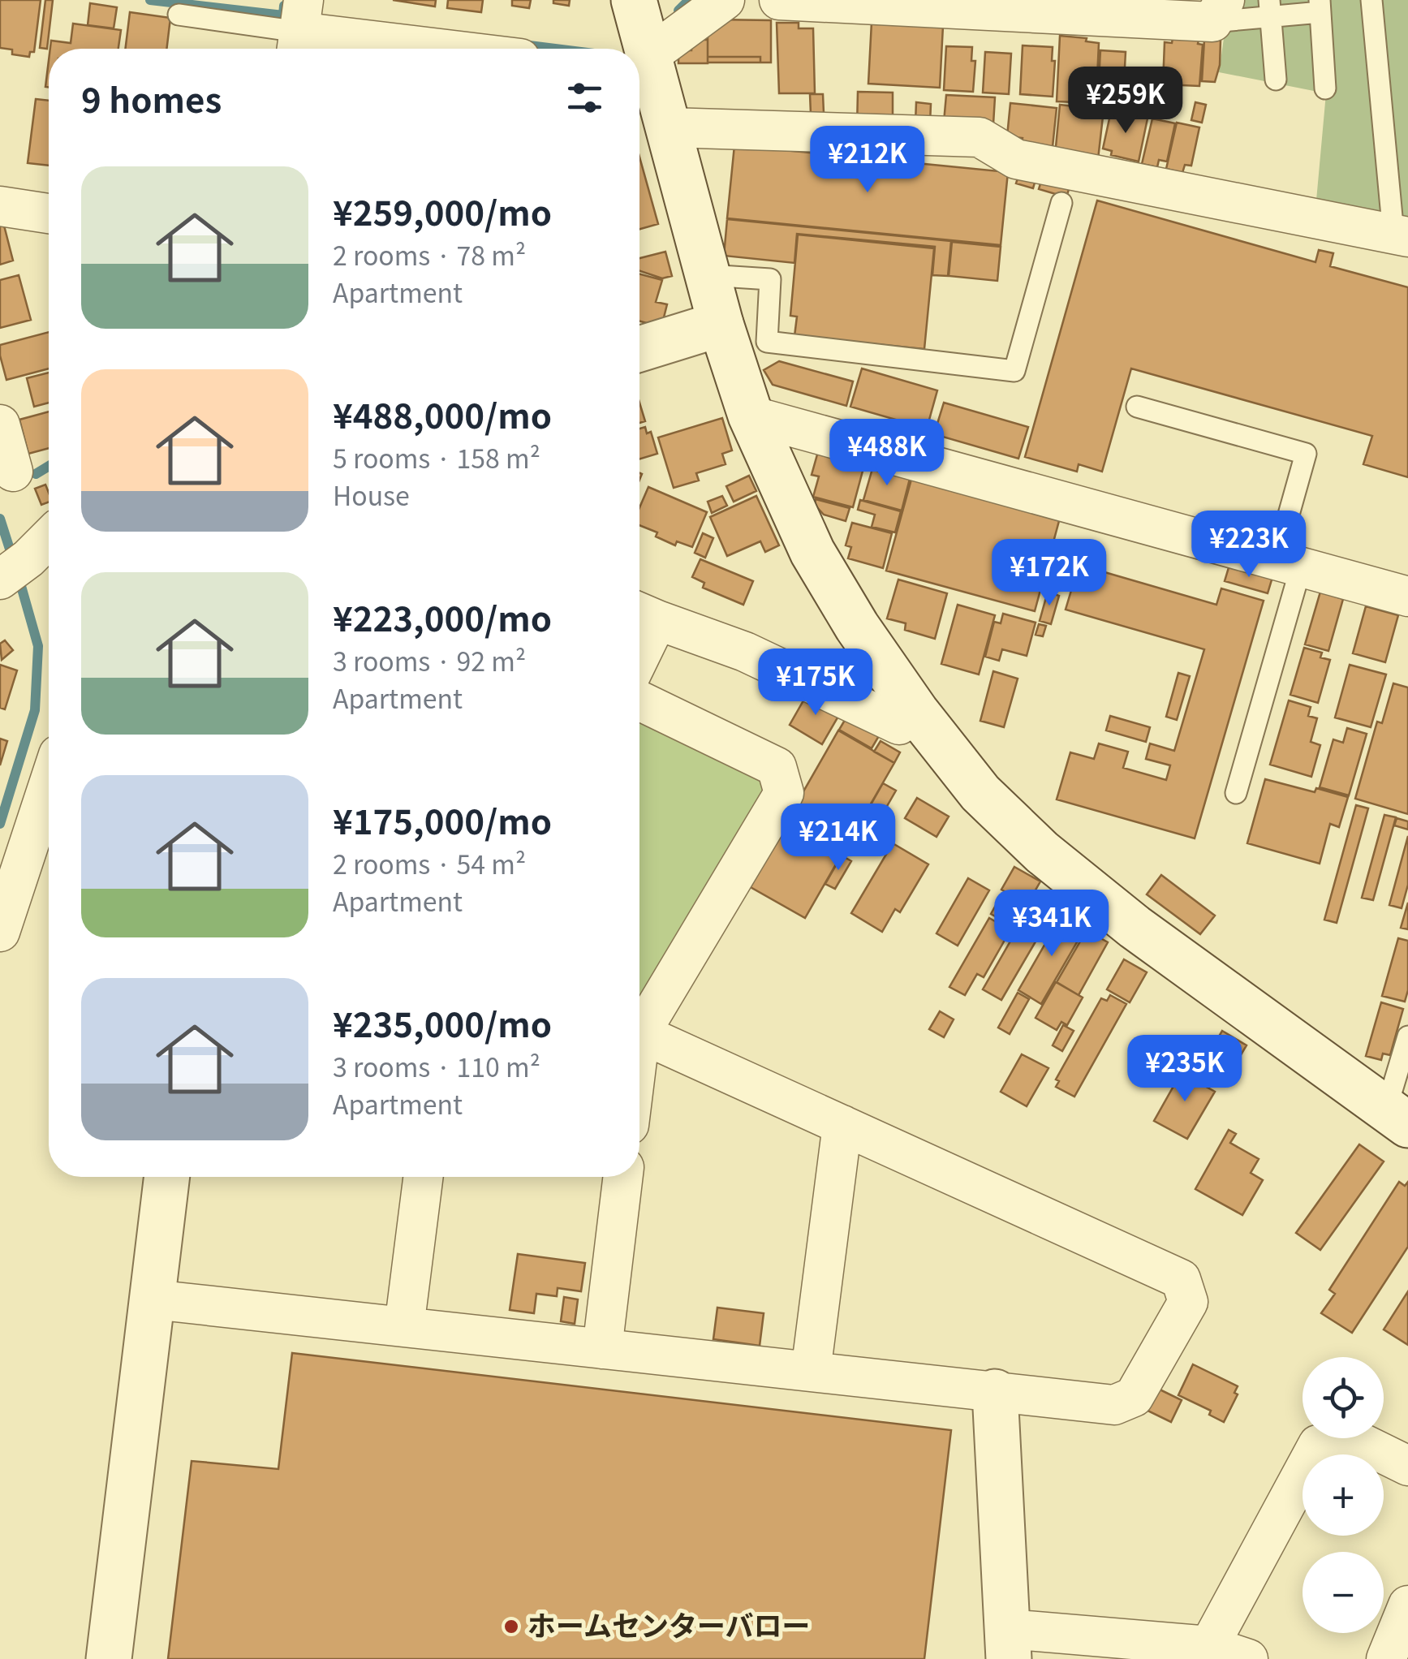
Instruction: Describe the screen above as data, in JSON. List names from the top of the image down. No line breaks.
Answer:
{"places":["ホームセンターバロー"],"page":{"heading":"9 homes","price":["¥259K","¥212K","¥488K","¥223K","¥172K","¥175K","¥214K","¥341K","¥235K"],"list":[{"name":"¥259,000/mo","note":"2 rooms · 78 m² · Apartment"},{"name":"¥488,000/mo","note":"5 rooms · 158 m² · House"},{"name":"¥223,000/mo","note":"3 rooms · 92 m² · Apartment"},{"name":"¥175,000/mo","note":"2 rooms · 54 m² · Apartment"},{"name":"¥235,000/mo","note":"3 rooms · 110 m² · Apartment"}],"map_buttons":["+","−"]}}
